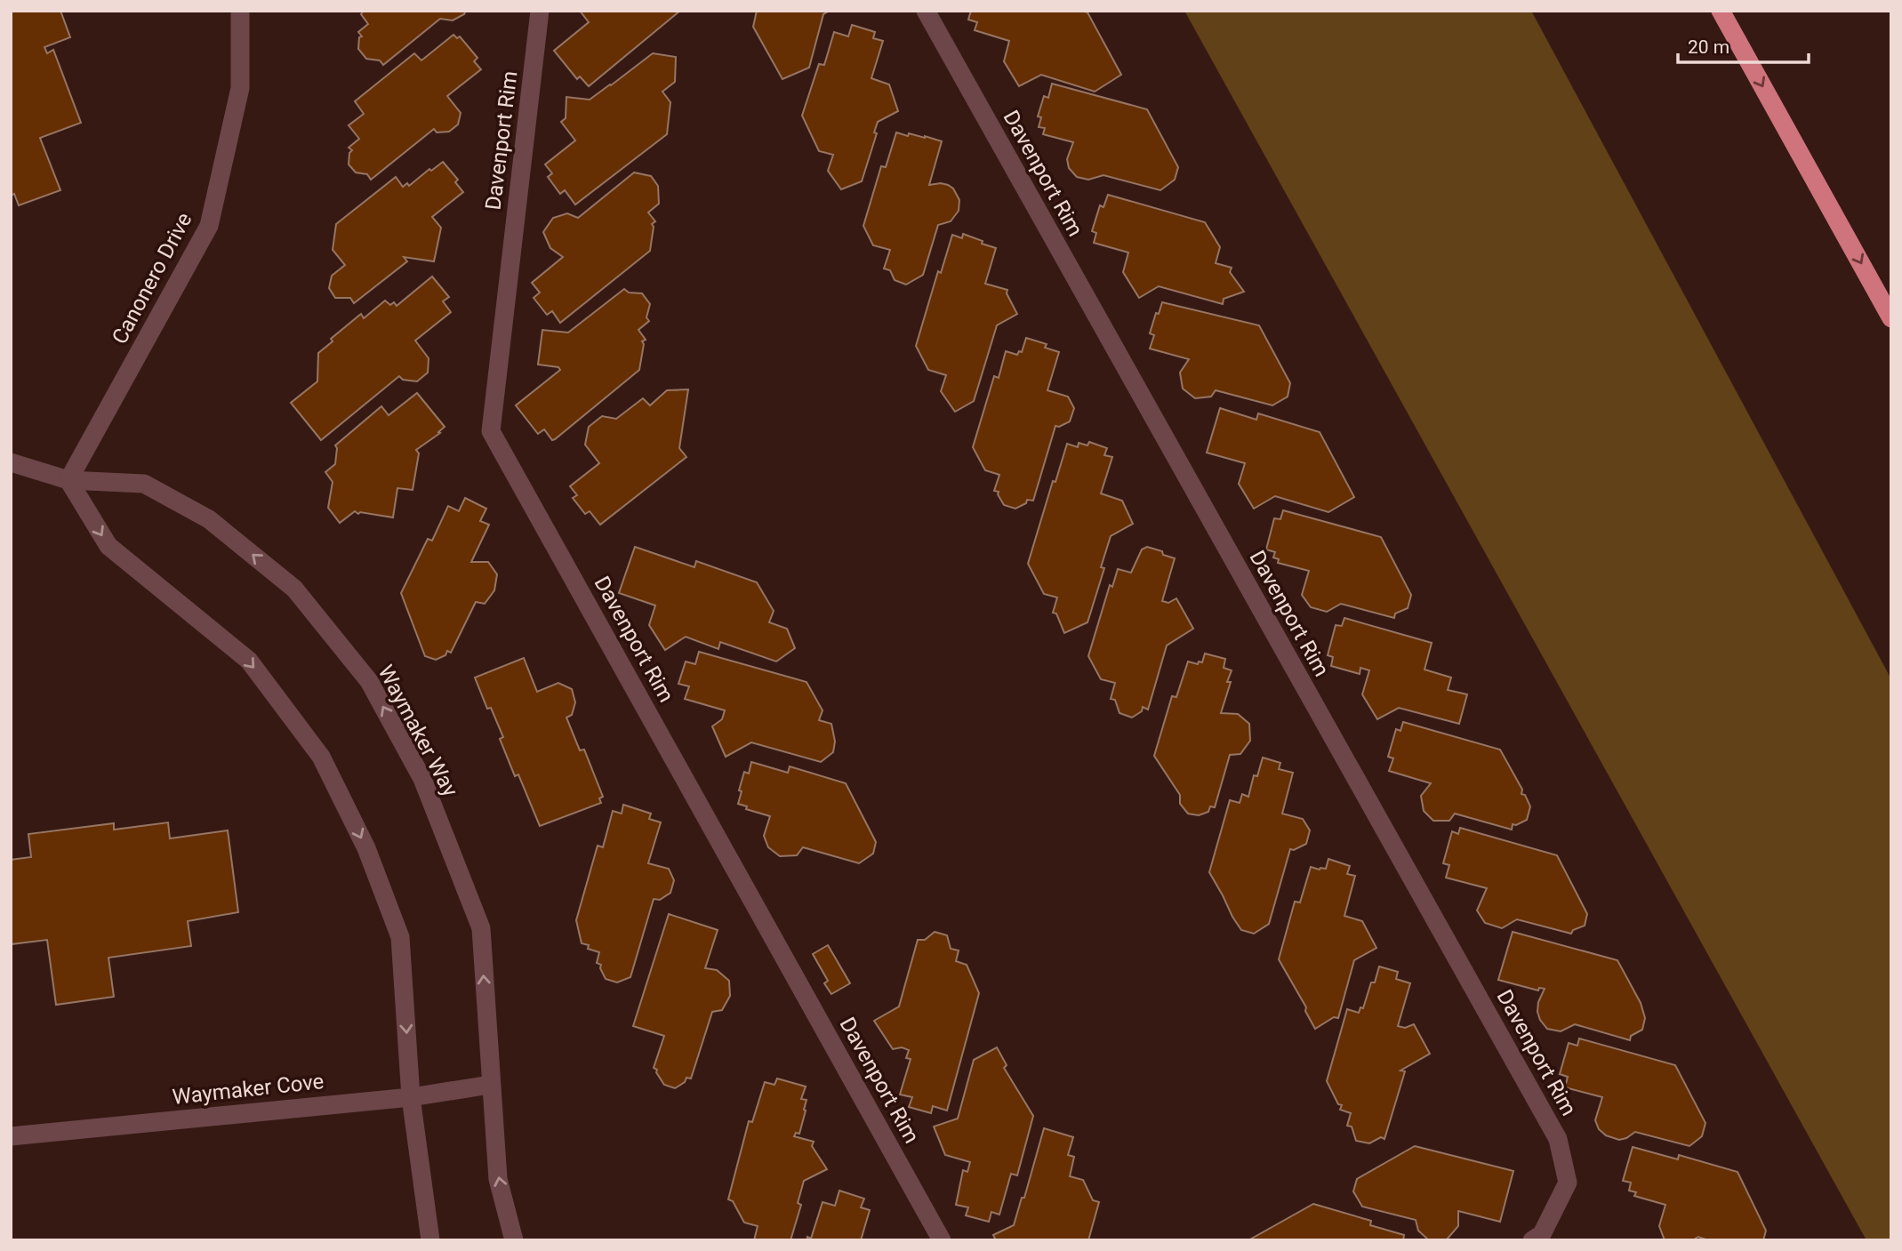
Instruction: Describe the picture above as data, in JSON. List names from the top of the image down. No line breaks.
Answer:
{"streets":{"street":["Davenport Rim","Canonero Drive","Waymaker Way","Waymaker Cove"]},"crossings":[["Canonero Drive","Waymaker Way"],["Waymaker Way","Waymaker Cove"]],"scale_bar":"20 m"}
